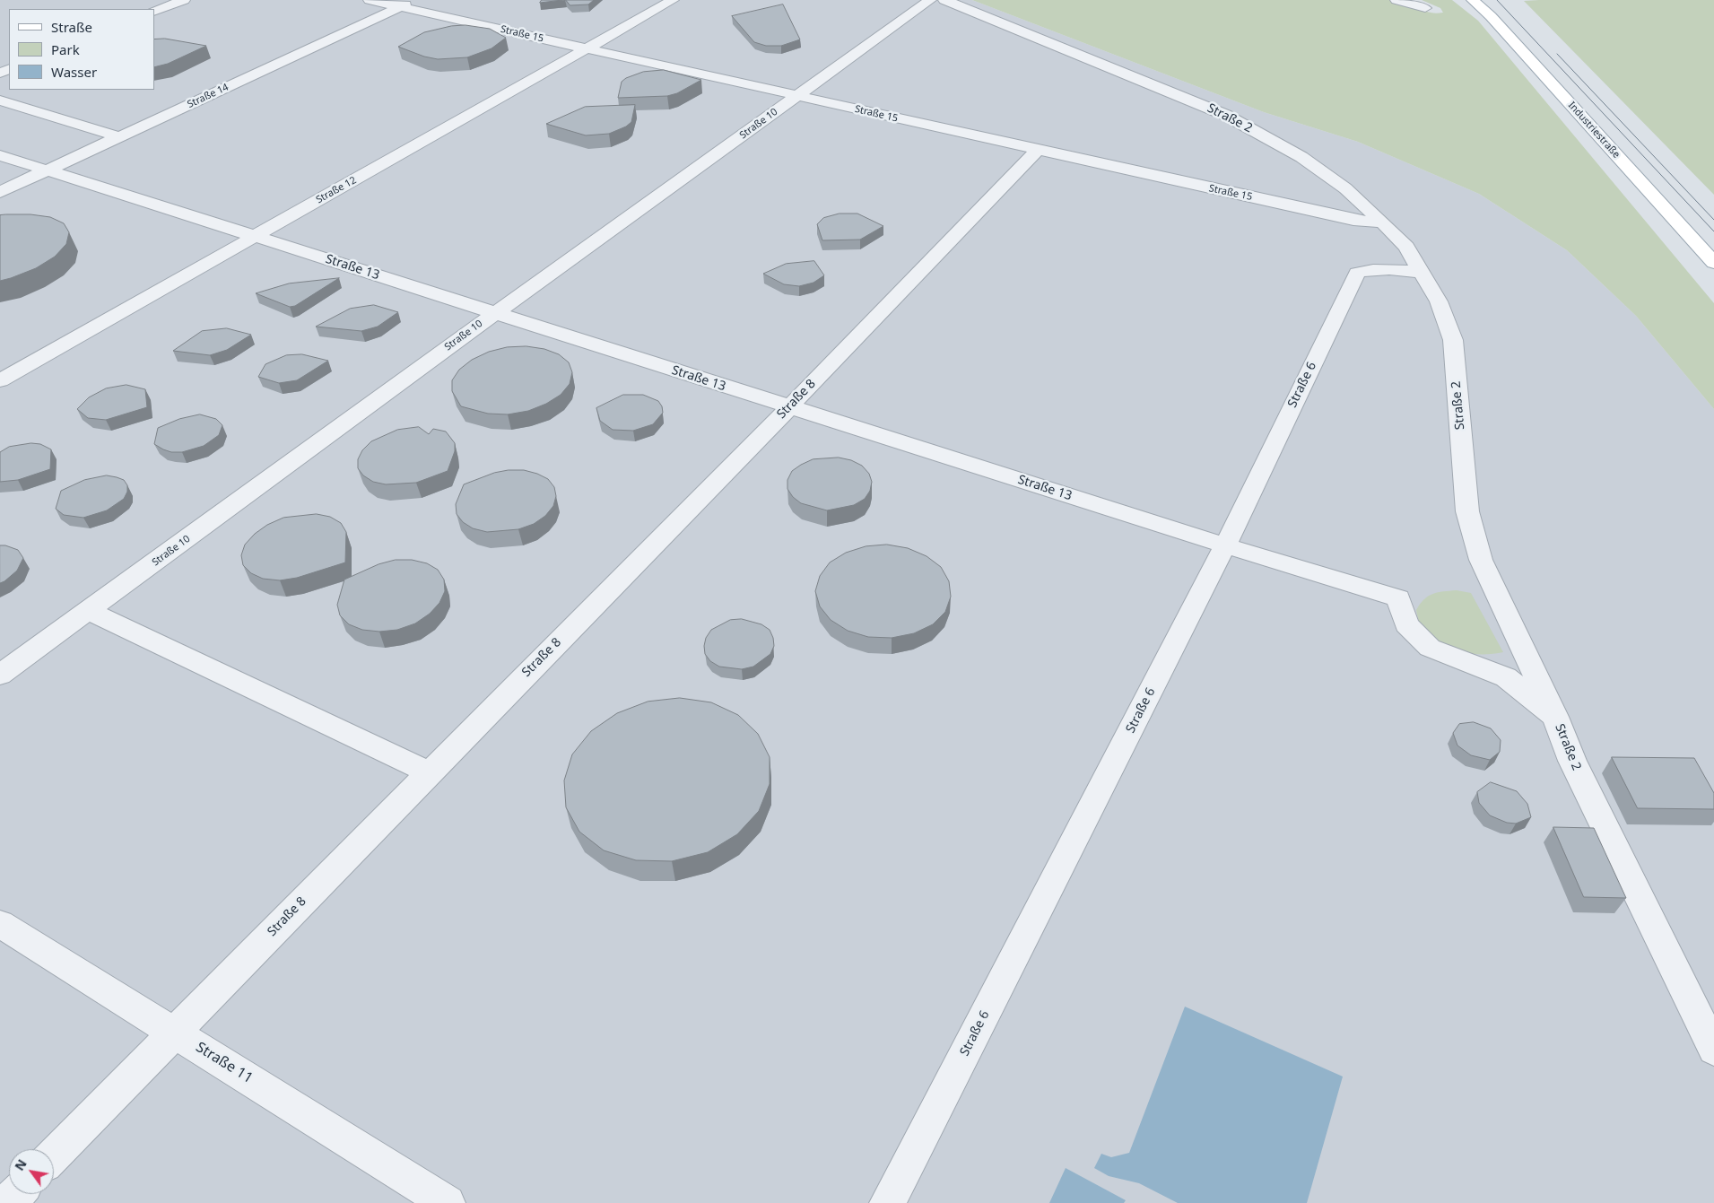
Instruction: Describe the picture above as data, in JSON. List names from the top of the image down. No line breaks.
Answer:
{"streets":{"main road":["Industriestraße"],"street":["Straße 15","Straße 14","Straße 2","Straße 10","Straße 12","Straße 13","Straße 6","Straße 8","Straße 11"]},"crossings":[["Straße 15","Straße 14"],["Straße 15","Straße 2"],["Straße 15","Straße 10"],["Straße 15","Straße 12"],["Straße 15","Straße 8"],["Straße 14","Straße 13"],["Straße 2","Straße 13"],["Straße 2","Straße 6"],["Straße 10","Straße 13"],["Straße 12","Straße 13"],["Straße 13","Straße 6"],["Straße 13","Straße 8"],["Straße 8","Straße 11"]],"legend":["Straße","Park","Wasser"],"north":"top left"}
